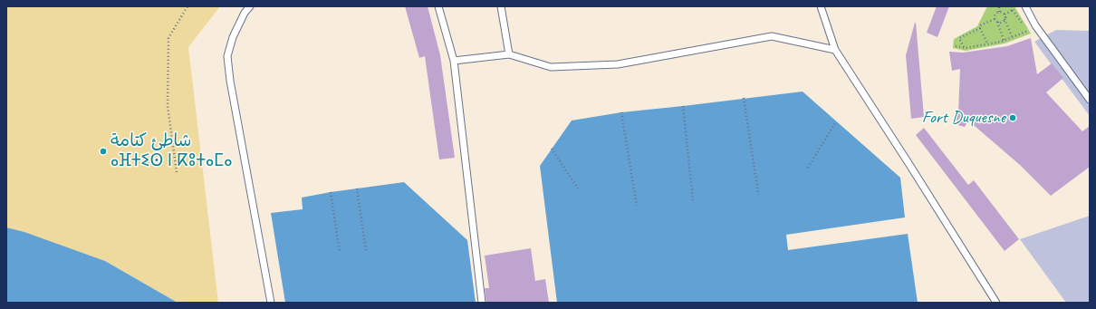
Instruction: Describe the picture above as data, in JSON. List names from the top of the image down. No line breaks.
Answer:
{"places":["Fort Duquesne","شاطئ كتامة ⴰⴼⵜⵉⵙ ⵏ ⴽⵓⵜⴰⵎⴰ"]}
